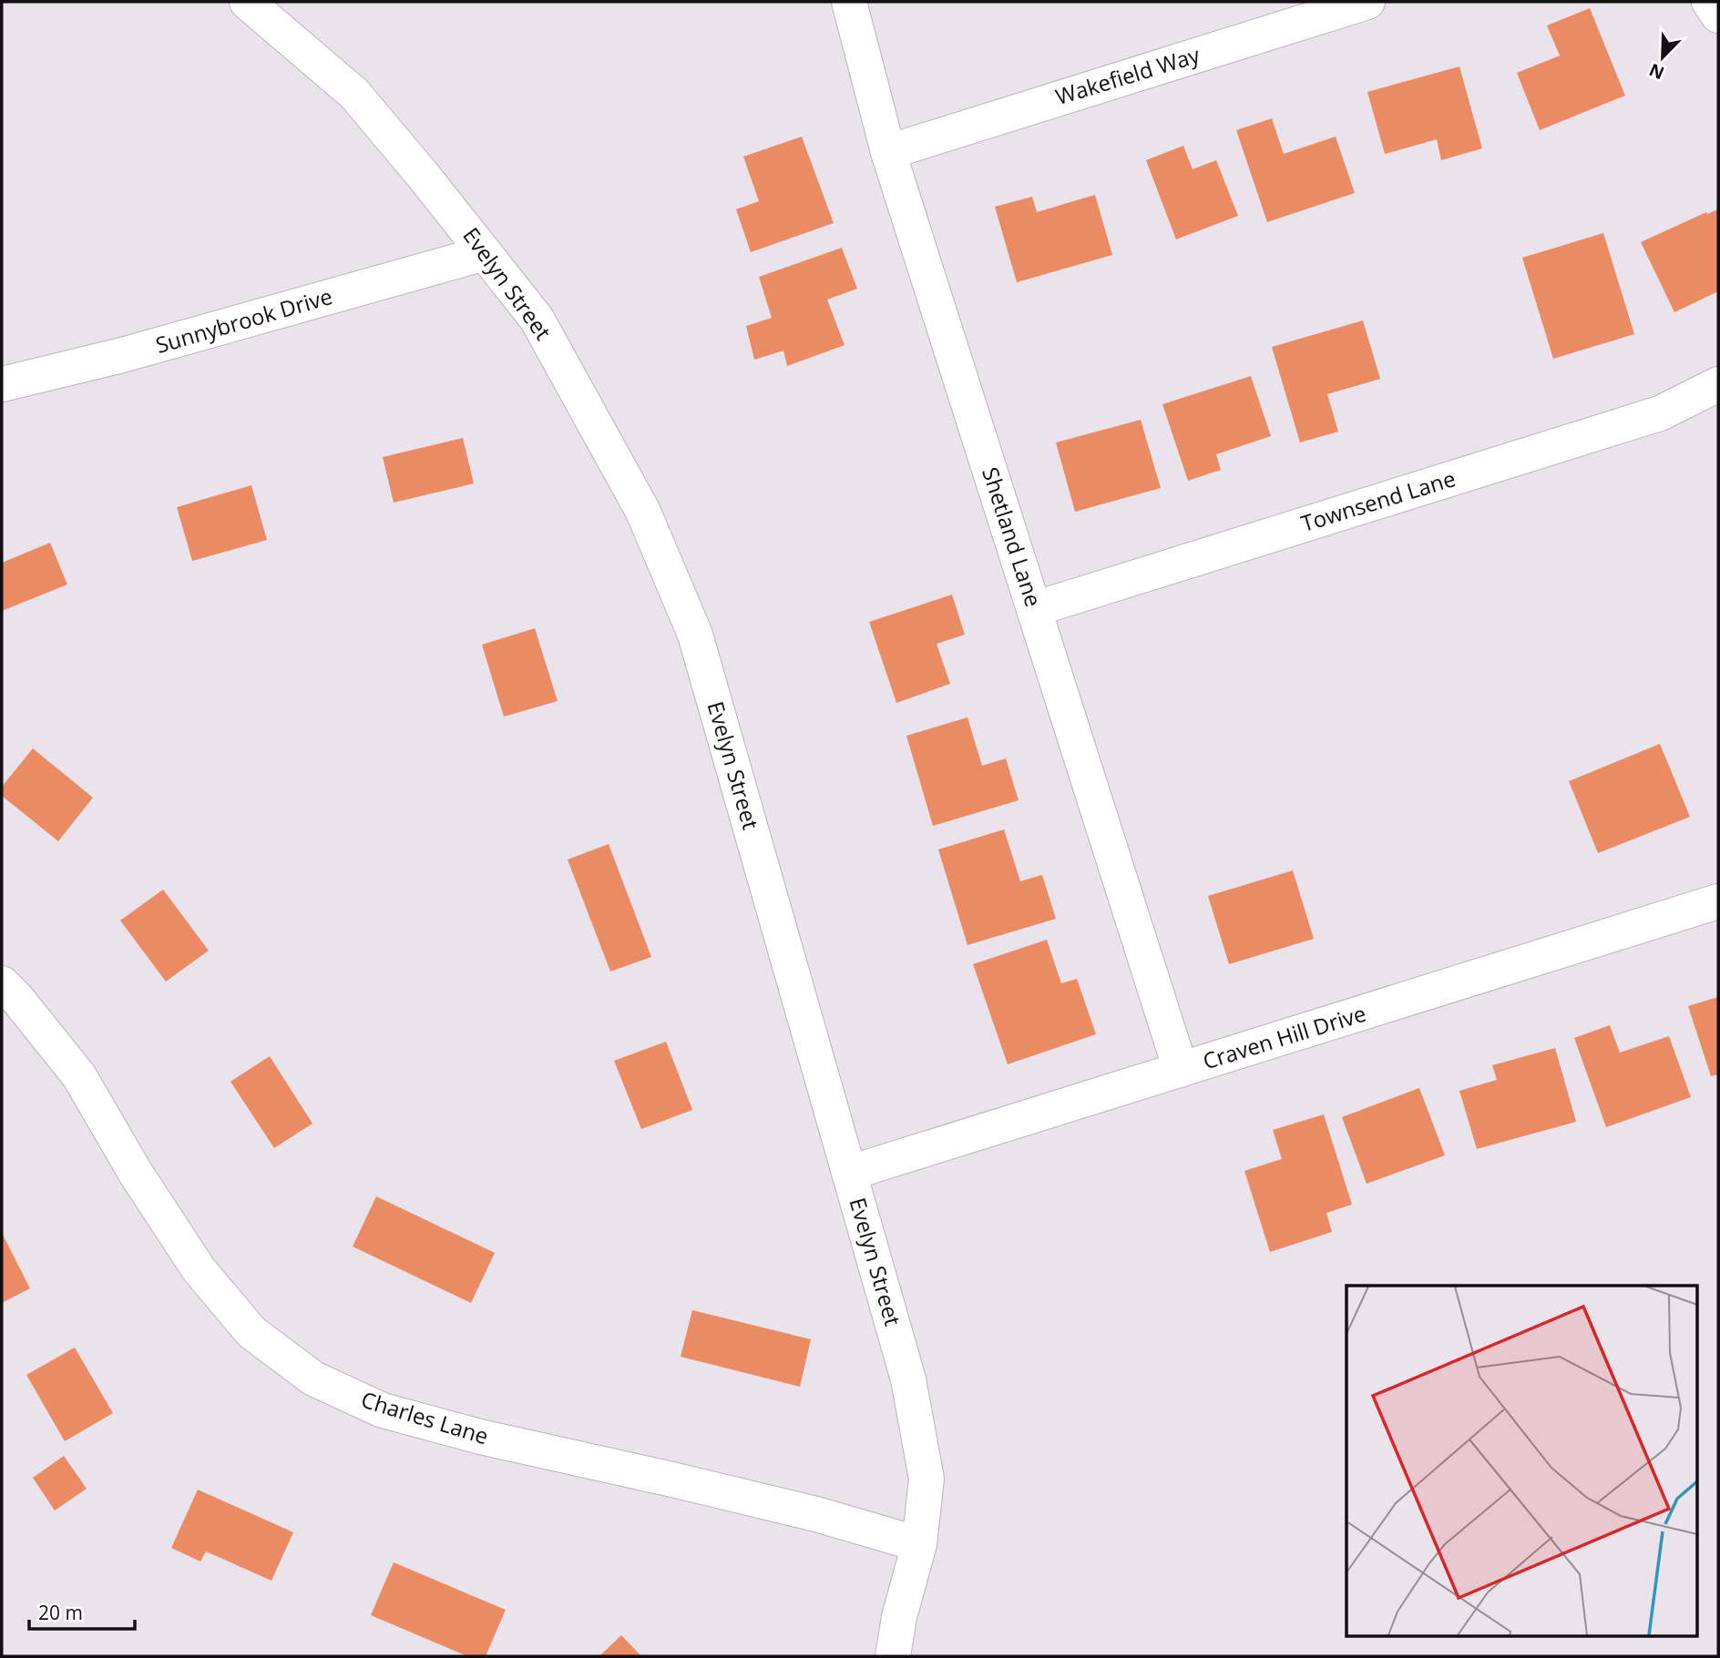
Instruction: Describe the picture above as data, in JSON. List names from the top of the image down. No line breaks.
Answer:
{"streets":{"street":["Wakefield Way","Evelyn Street","Sunnybrook Drive","Townsend Lane","Shetland Lane","Craven Hill Drive","Charles Lane"]},"crossings":[["Wakefield Way","Shetland Lane"],["Evelyn Street","Sunnybrook Drive"],["Evelyn Street","Craven Hill Drive"],["Evelyn Street","Charles Lane"],["Townsend Lane","Shetland Lane"],["Shetland Lane","Craven Hill Drive"]],"scale_bar":"20 m","north":"bottom left"}
